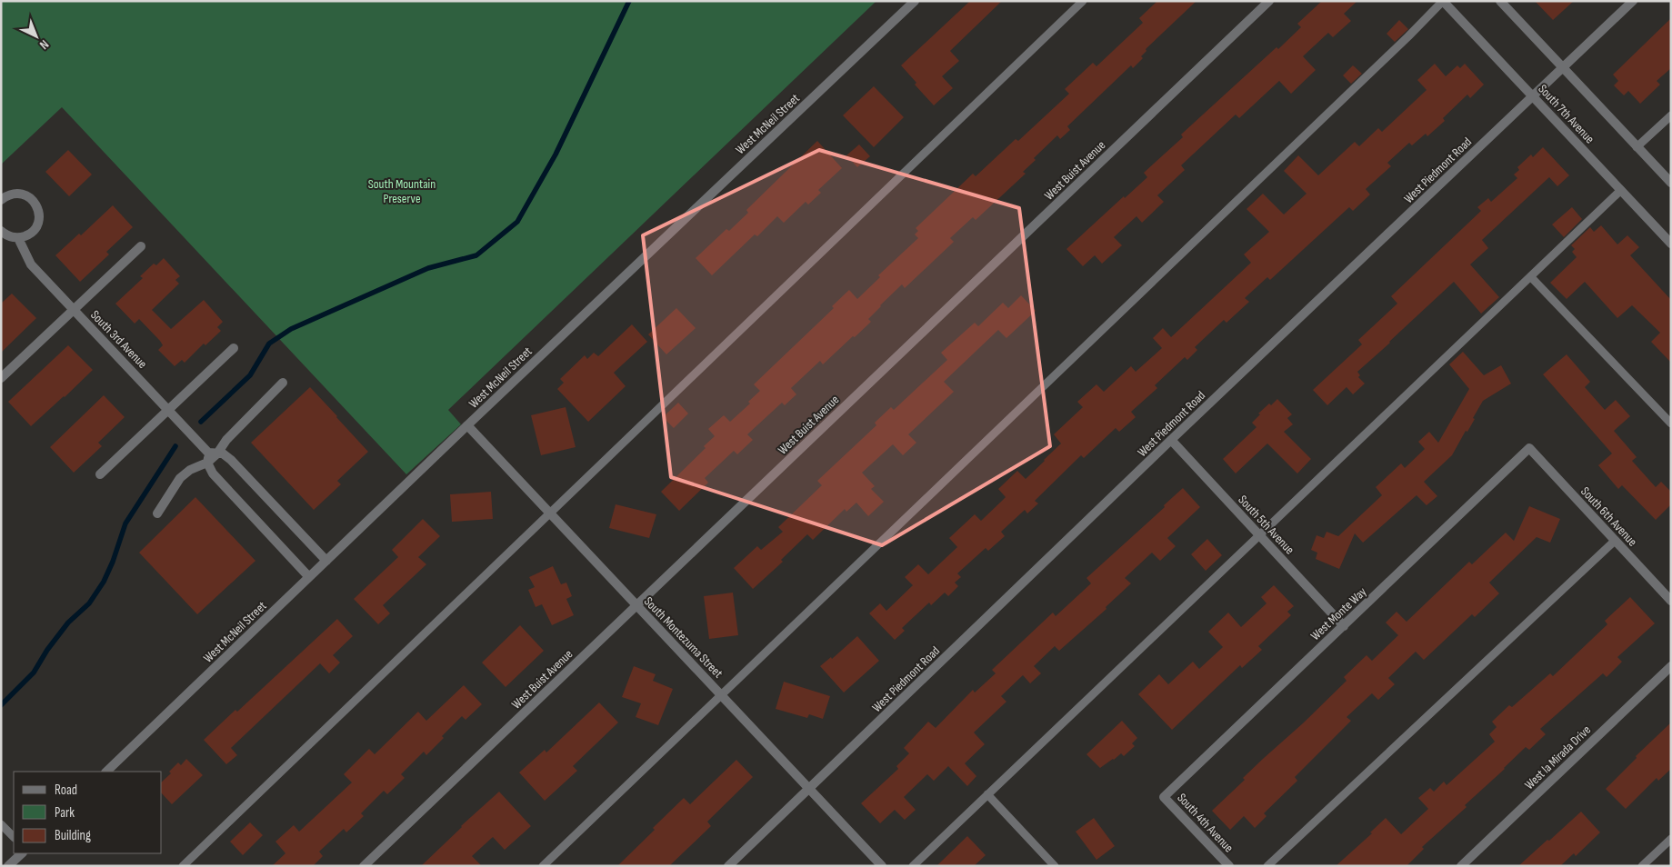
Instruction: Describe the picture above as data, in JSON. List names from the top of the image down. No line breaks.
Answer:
{"streets":{"street":["South 7th Avenue","West McNeil Street","West Buist Avenue","West Piedmont Road","South 3rd Avenue","South 6th Avenue","South 5th Avenue","West Monte Way","South Montezuma Street","West la Mirada Drive","South 4th Avenue"]},"crossings":[["South 7th Avenue","West Piedmont Road"],["West McNeil Street","South 3rd Avenue"],["West McNeil Street","South Montezuma Street"],["West Buist Avenue","South Montezuma Street"],["West Piedmont Road","South 5th Avenue"],["West Piedmont Road","South Montezuma Street"],["South 6th Avenue","West Monte Way"],["South 5th Avenue","West Monte Way"],["West Monte Way","South 4th Avenue"]],"parks":["South Mountain Preserve"],"legend":["Road","Park","Building"],"north":"bottom right"}
